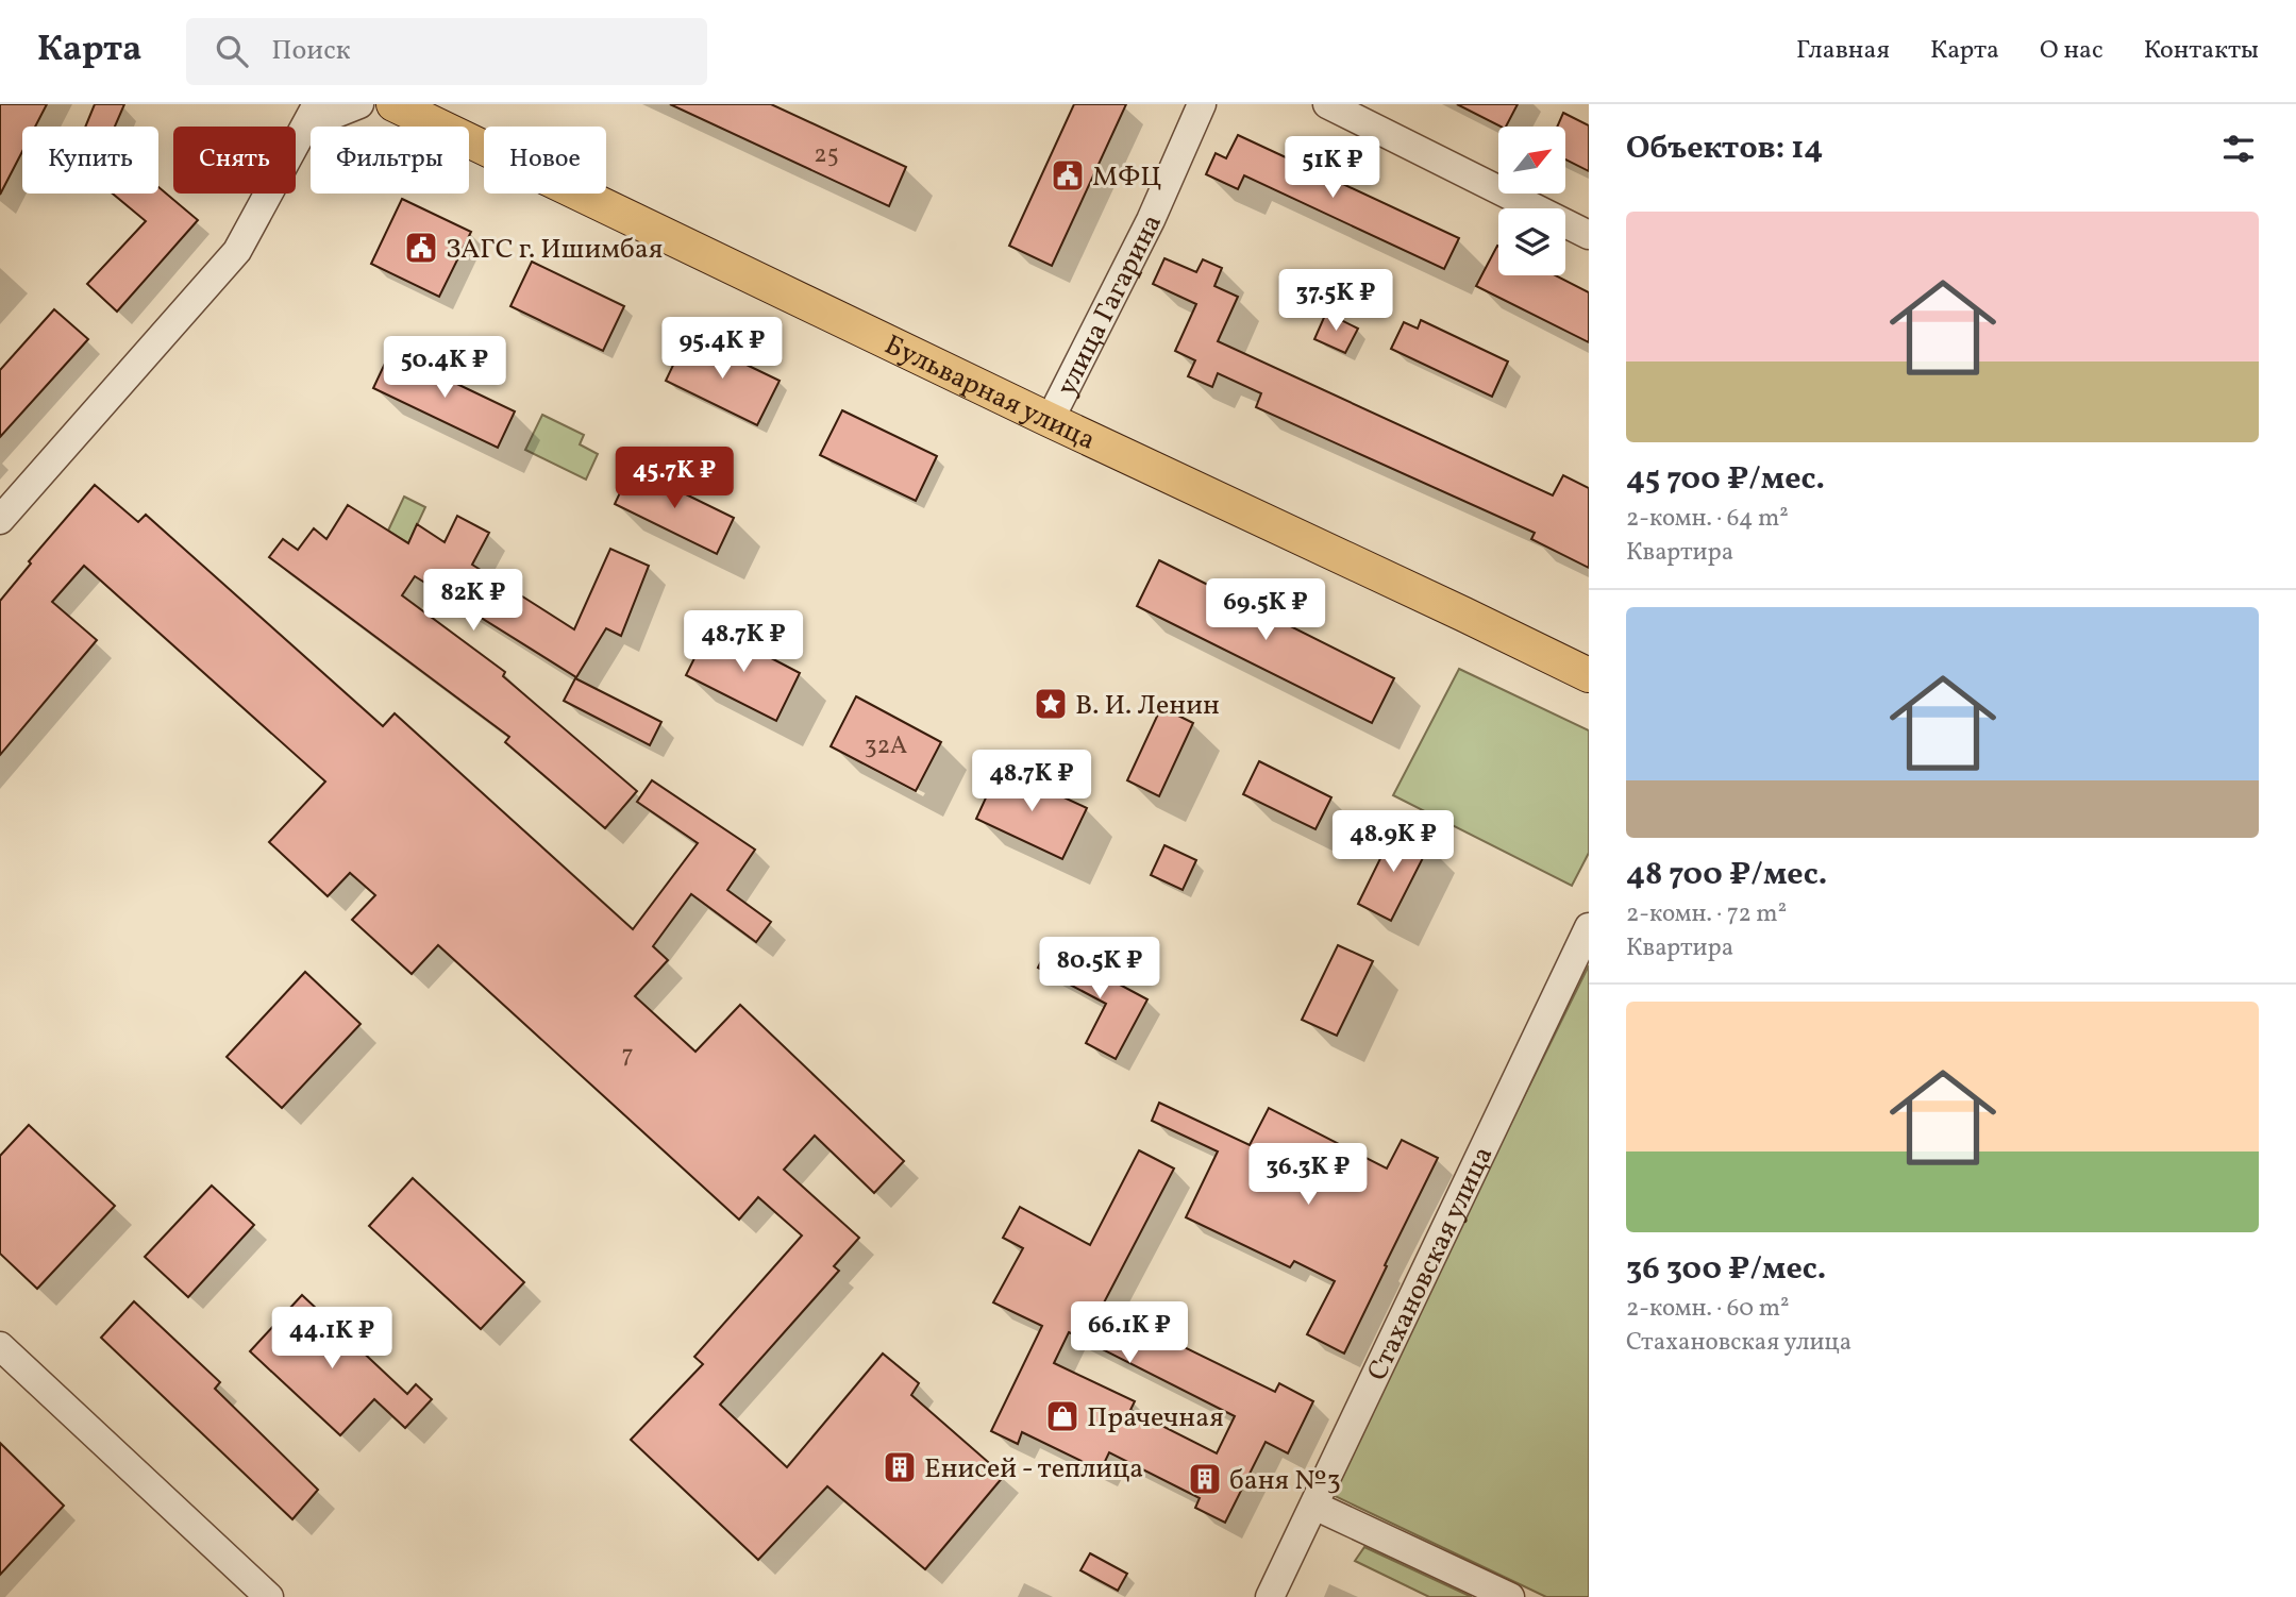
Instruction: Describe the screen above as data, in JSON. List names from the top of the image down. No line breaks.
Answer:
{"streets":{"main road":["Бульварная улица"],"street":["улица Гагарина","Стахановская улица"]},"crossings":[["улица Гагарина","Бульварная улица"]],"places":{"public building":["МФЦ","ЗАГС г. Ишимбая"],"place":["В. И. Ленин"],"shop":["Прачечная"],"building":["Енисей - теплица","баня №3"]},"house_numbers":["25","32А","7"],"north":"top right","page":{"header":"Карта","search":"Поиск","nav":["Главная","Карта","О нас","Контакты"],"heading":"Объектов: 14","chip":["Купить","Снять","Фильтры","Новое"],"price":["51K ₽","37.5K ₽","95.4K ₽","50.4K ₽","45.7K ₽","82K ₽","69.5K ₽","48.7K ₽","48.7K ₽","48.9K ₽","80.5K ₽","36.3K ₽","66.1K ₽","44.1K ₽"],"list":[{"name":"45 700 ₽/мес.","note":"2-комн. · 64 m² · Квартира"},{"name":"48 700 ₽/мес.","note":"2-комн. · 72 m² · Квартира"},{"name":"36 300 ₽/мес.","note":"2-комн. · 60 m² · Стахановская улица"}]}}
